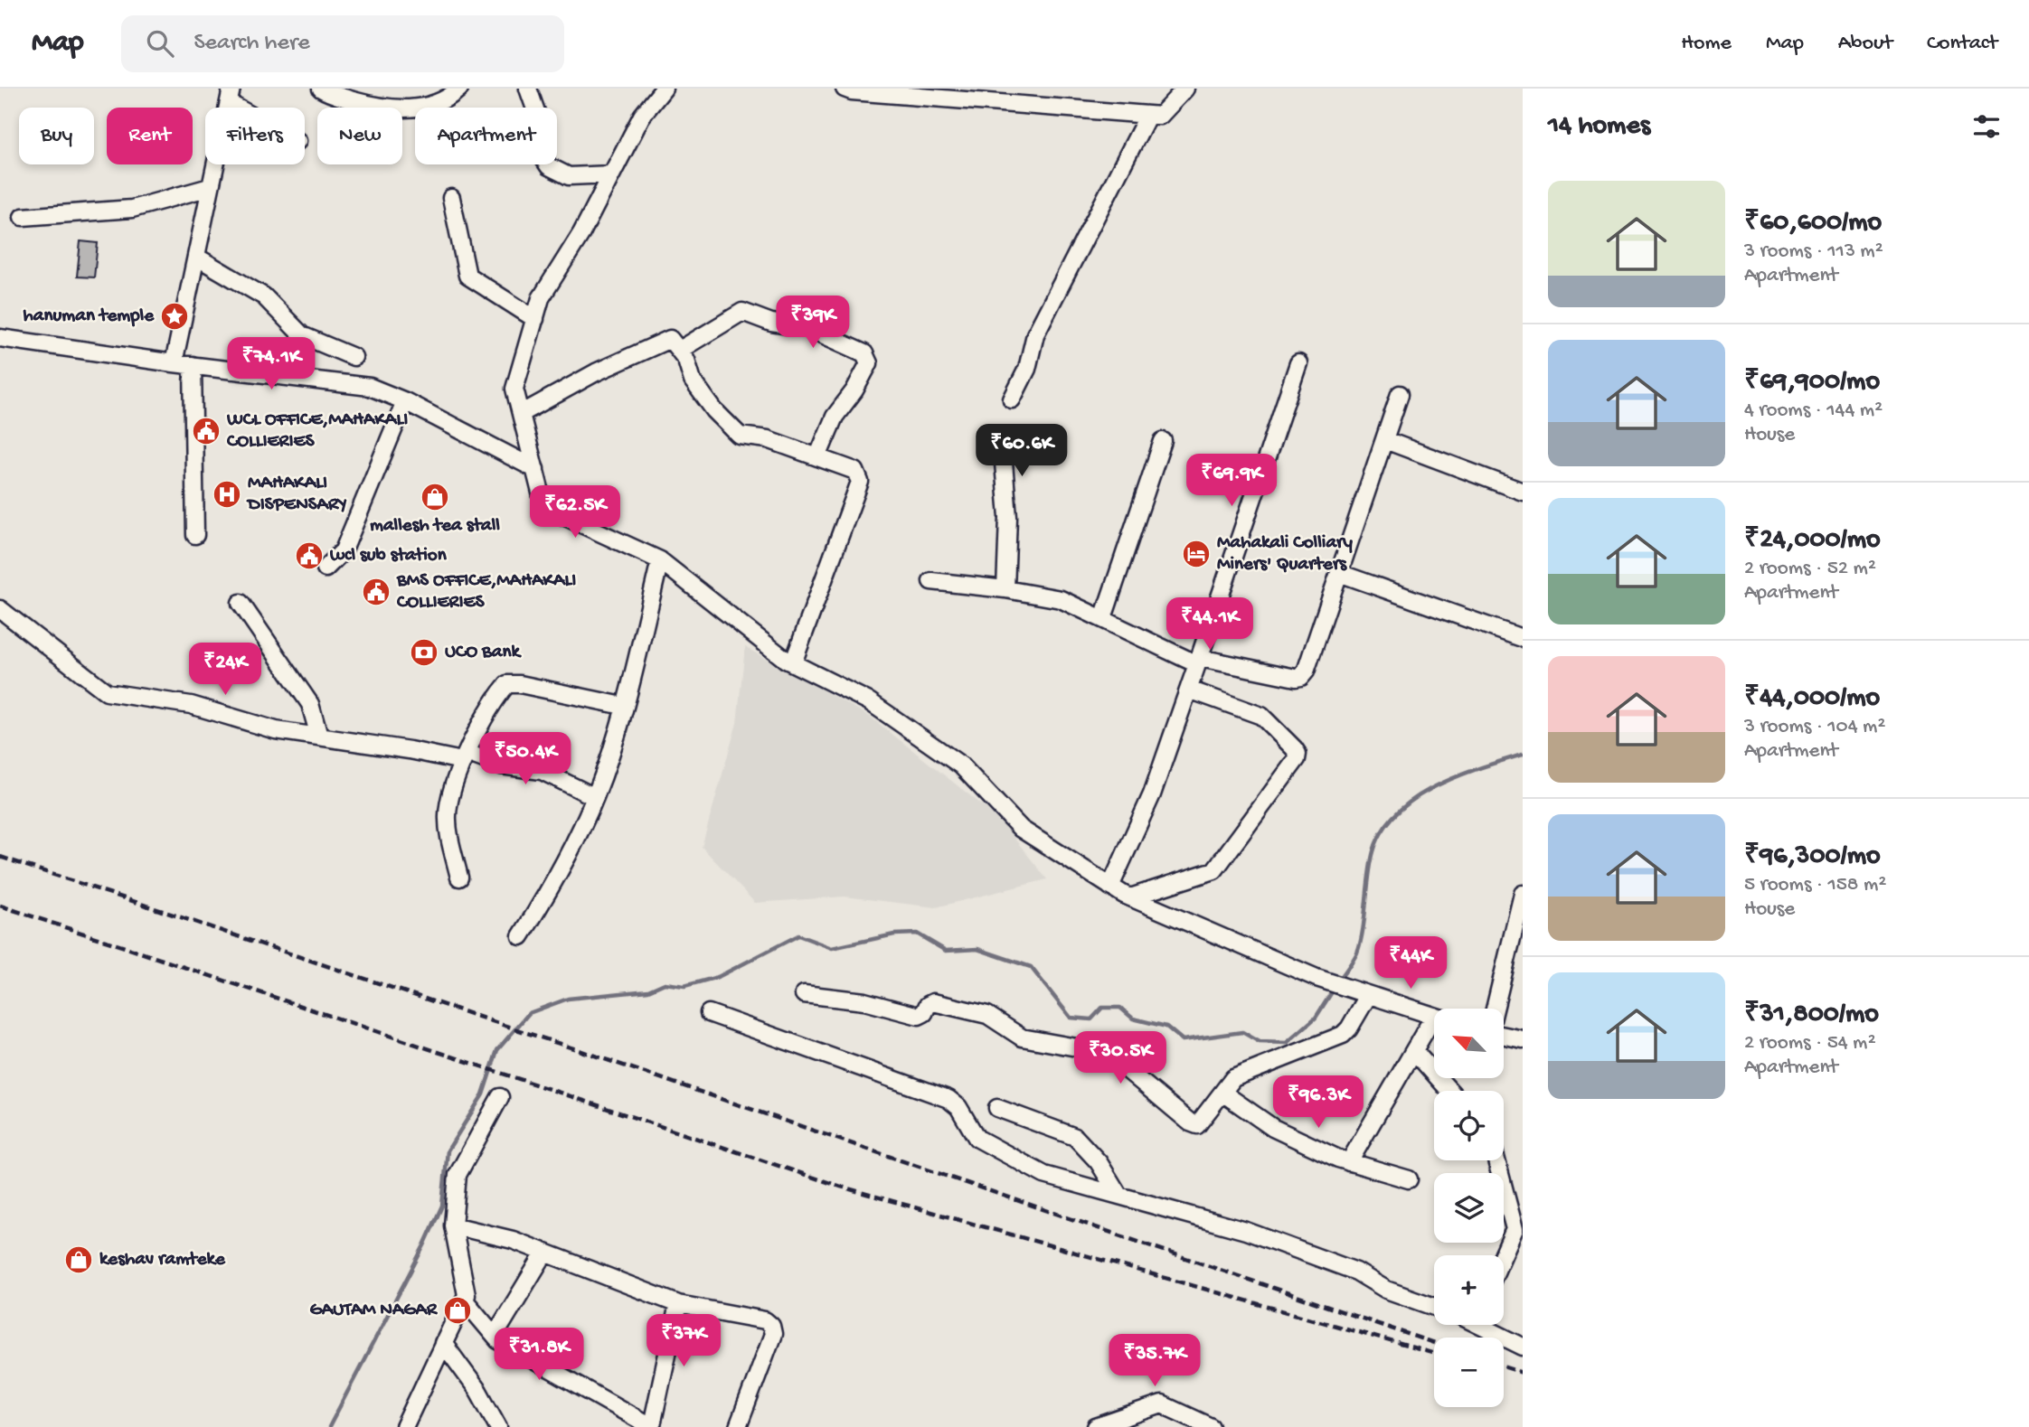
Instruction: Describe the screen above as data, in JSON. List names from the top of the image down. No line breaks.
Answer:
{"places":{"place":["hanuman temple"],"public building":["WCL OFFICE,MAHAKALI COLLIERIES","wcl sub station","BMS OFFICE,MAHAKALI COLLIERIES"],"hospital":["MAHAKALI DISPENSARY"],"shop":["mallesh tea stall","keshav ramteke","GAUTAM NAGAR"],"hotel":["Mahakali Colliary Miners' Quarters"],"bank":["UCO Bank"]},"north":"top left","page":{"header":"Map","search":"Search here","nav":["Home","Map","About","Contact"],"heading":"14 homes","chip":["Buy","Rent","Filters","New","Apartment"],"list":[{"name":"₹60,600/mo","note":"3 rooms · 113 m² · Apartment"},{"name":"₹69,900/mo","note":"4 rooms · 144 m² · House"},{"name":"₹24,000/mo","note":"2 rooms · 52 m² · Apartment"},{"name":"₹44,000/mo","note":"3 rooms · 104 m² · Apartment"},{"name":"₹96,300/mo","note":"5 rooms · 158 m² · House"},{"name":"₹31,800/mo","note":"2 rooms · 54 m² · Apartment"}],"price":["₹39K","₹74.1K","₹60.6K","₹69.9K","₹62.5K","₹44.1K","₹24K","₹50.4K","₹44K","₹30.5K","₹96.3K","₹37K","₹31.8K","₹35.7K"],"map_buttons":["+","−"]}}
